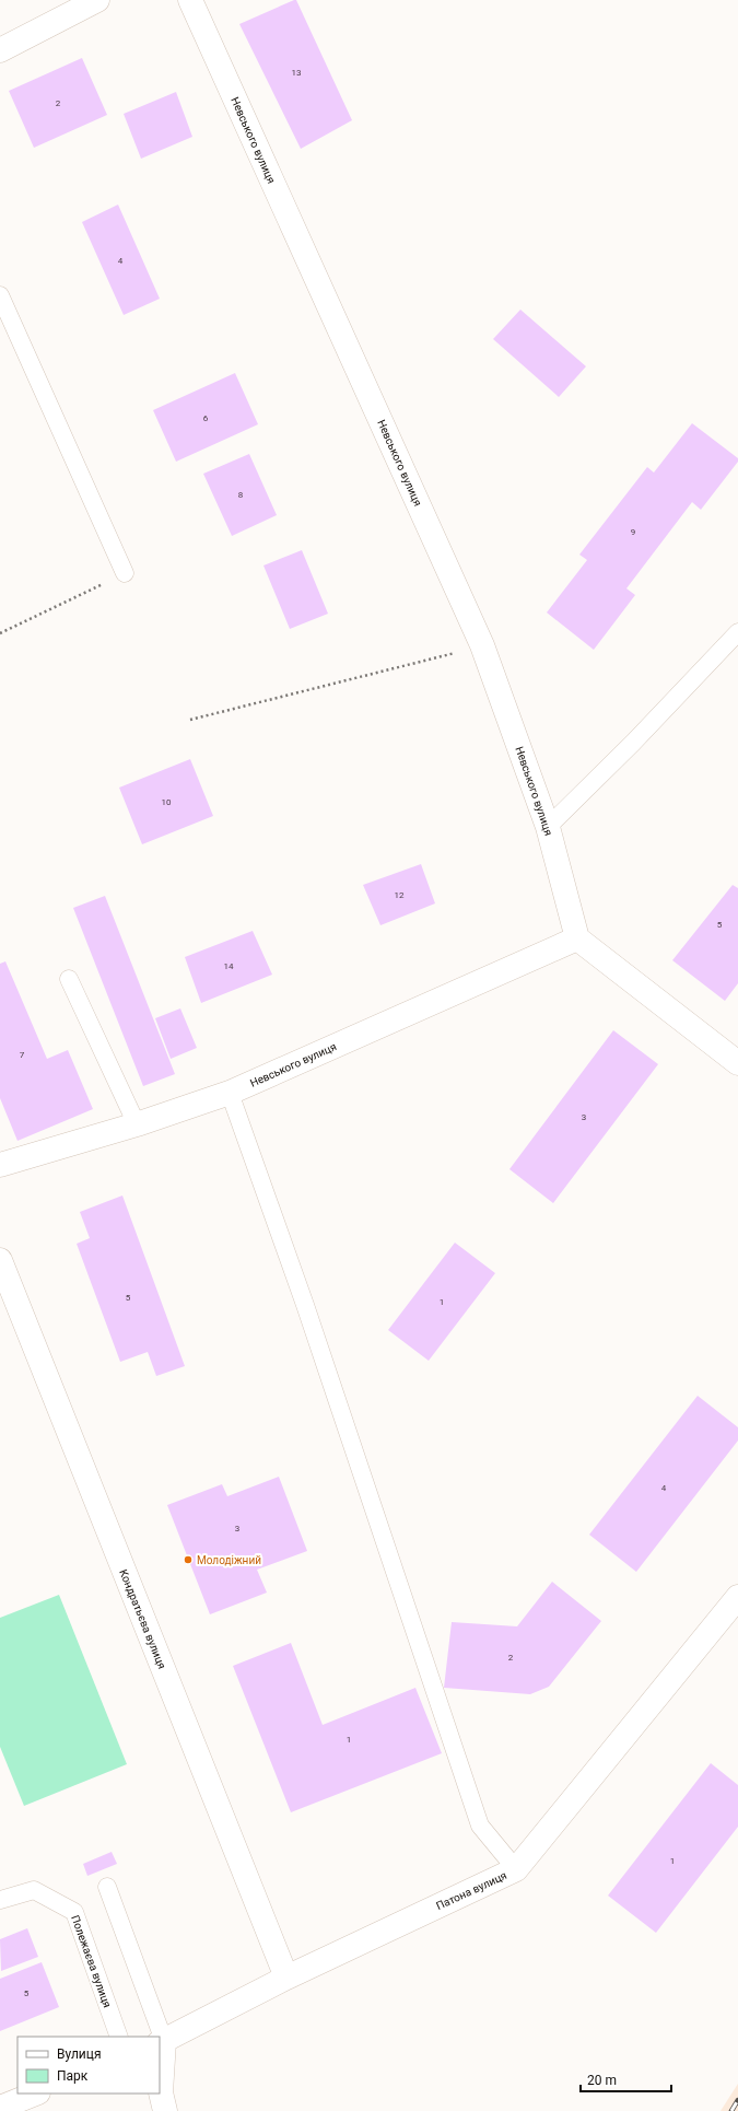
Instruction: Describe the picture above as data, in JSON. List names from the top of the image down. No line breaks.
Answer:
{"streets":{"street":["Невського вулиця","Кондратьєва вулиця","Патона вулиця"],"lane":["Полежаєва вулиця"]},"crossings":[["Кондратьєва вулиця","Патона вулиця"]],"places":["Молодіжний"],"house_numbers":["13","2","4","6","8","9","10","12","5","14","7","3","5","1","4","3","2","1","1","5"],"legend":["Вулиця","Парк"],"scale_bar":"20 m"}
